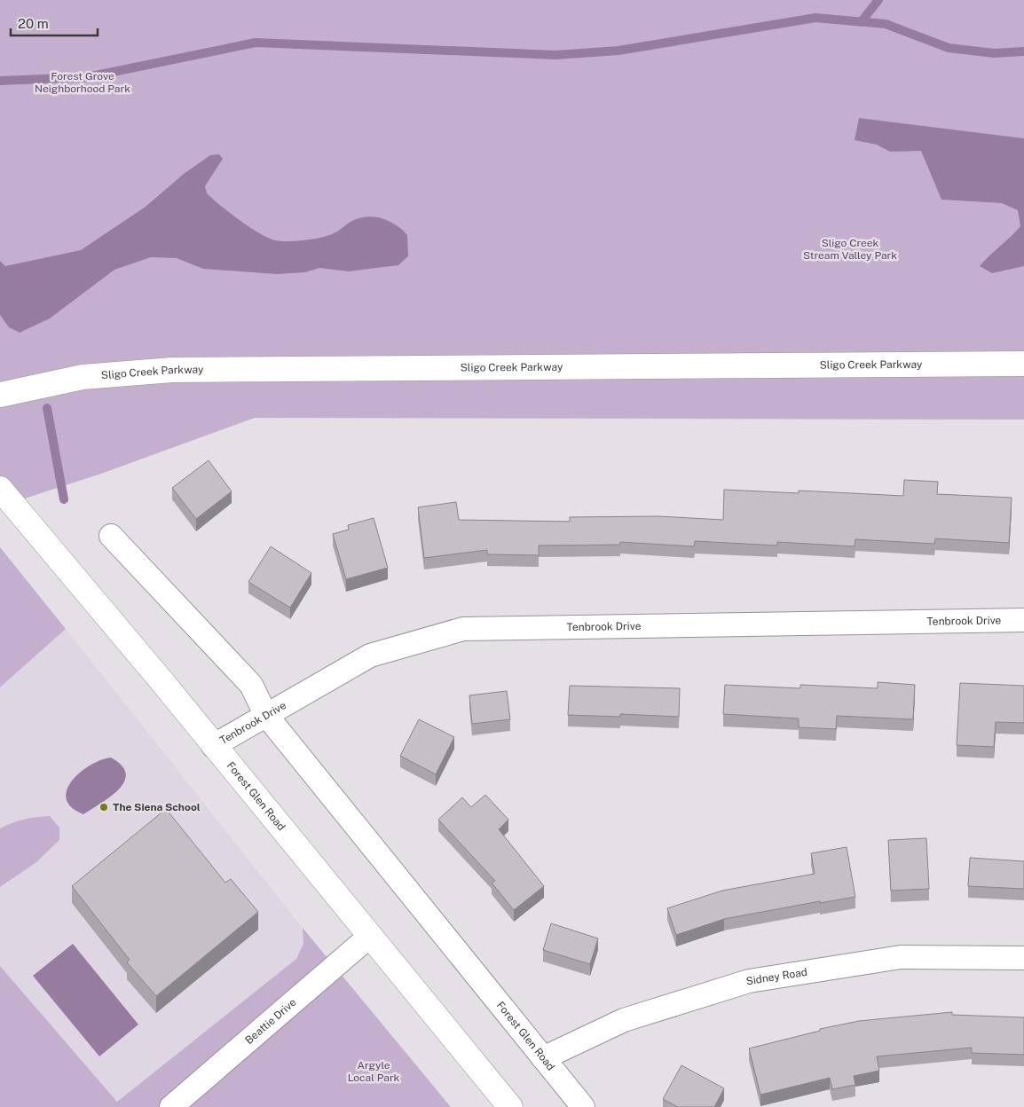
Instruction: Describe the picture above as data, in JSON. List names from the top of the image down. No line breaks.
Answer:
{"streets":{"street":["Sligo Creek Parkway","Tenbrook Drive","Forest Glen Road","Sidney Road","Beattie Drive"]},"crossings":[["Tenbrook Drive","Forest Glen Road"],["Forest Glen Road","Sidney Road"],["Forest Glen Road","Beattie Drive"]],"parks":["Forest Grove Neighborhood Park","Sligo Creek Stream Valley Park","Argyle Local Park"],"places":["The Siena School"],"scale_bar":"20 m"}
